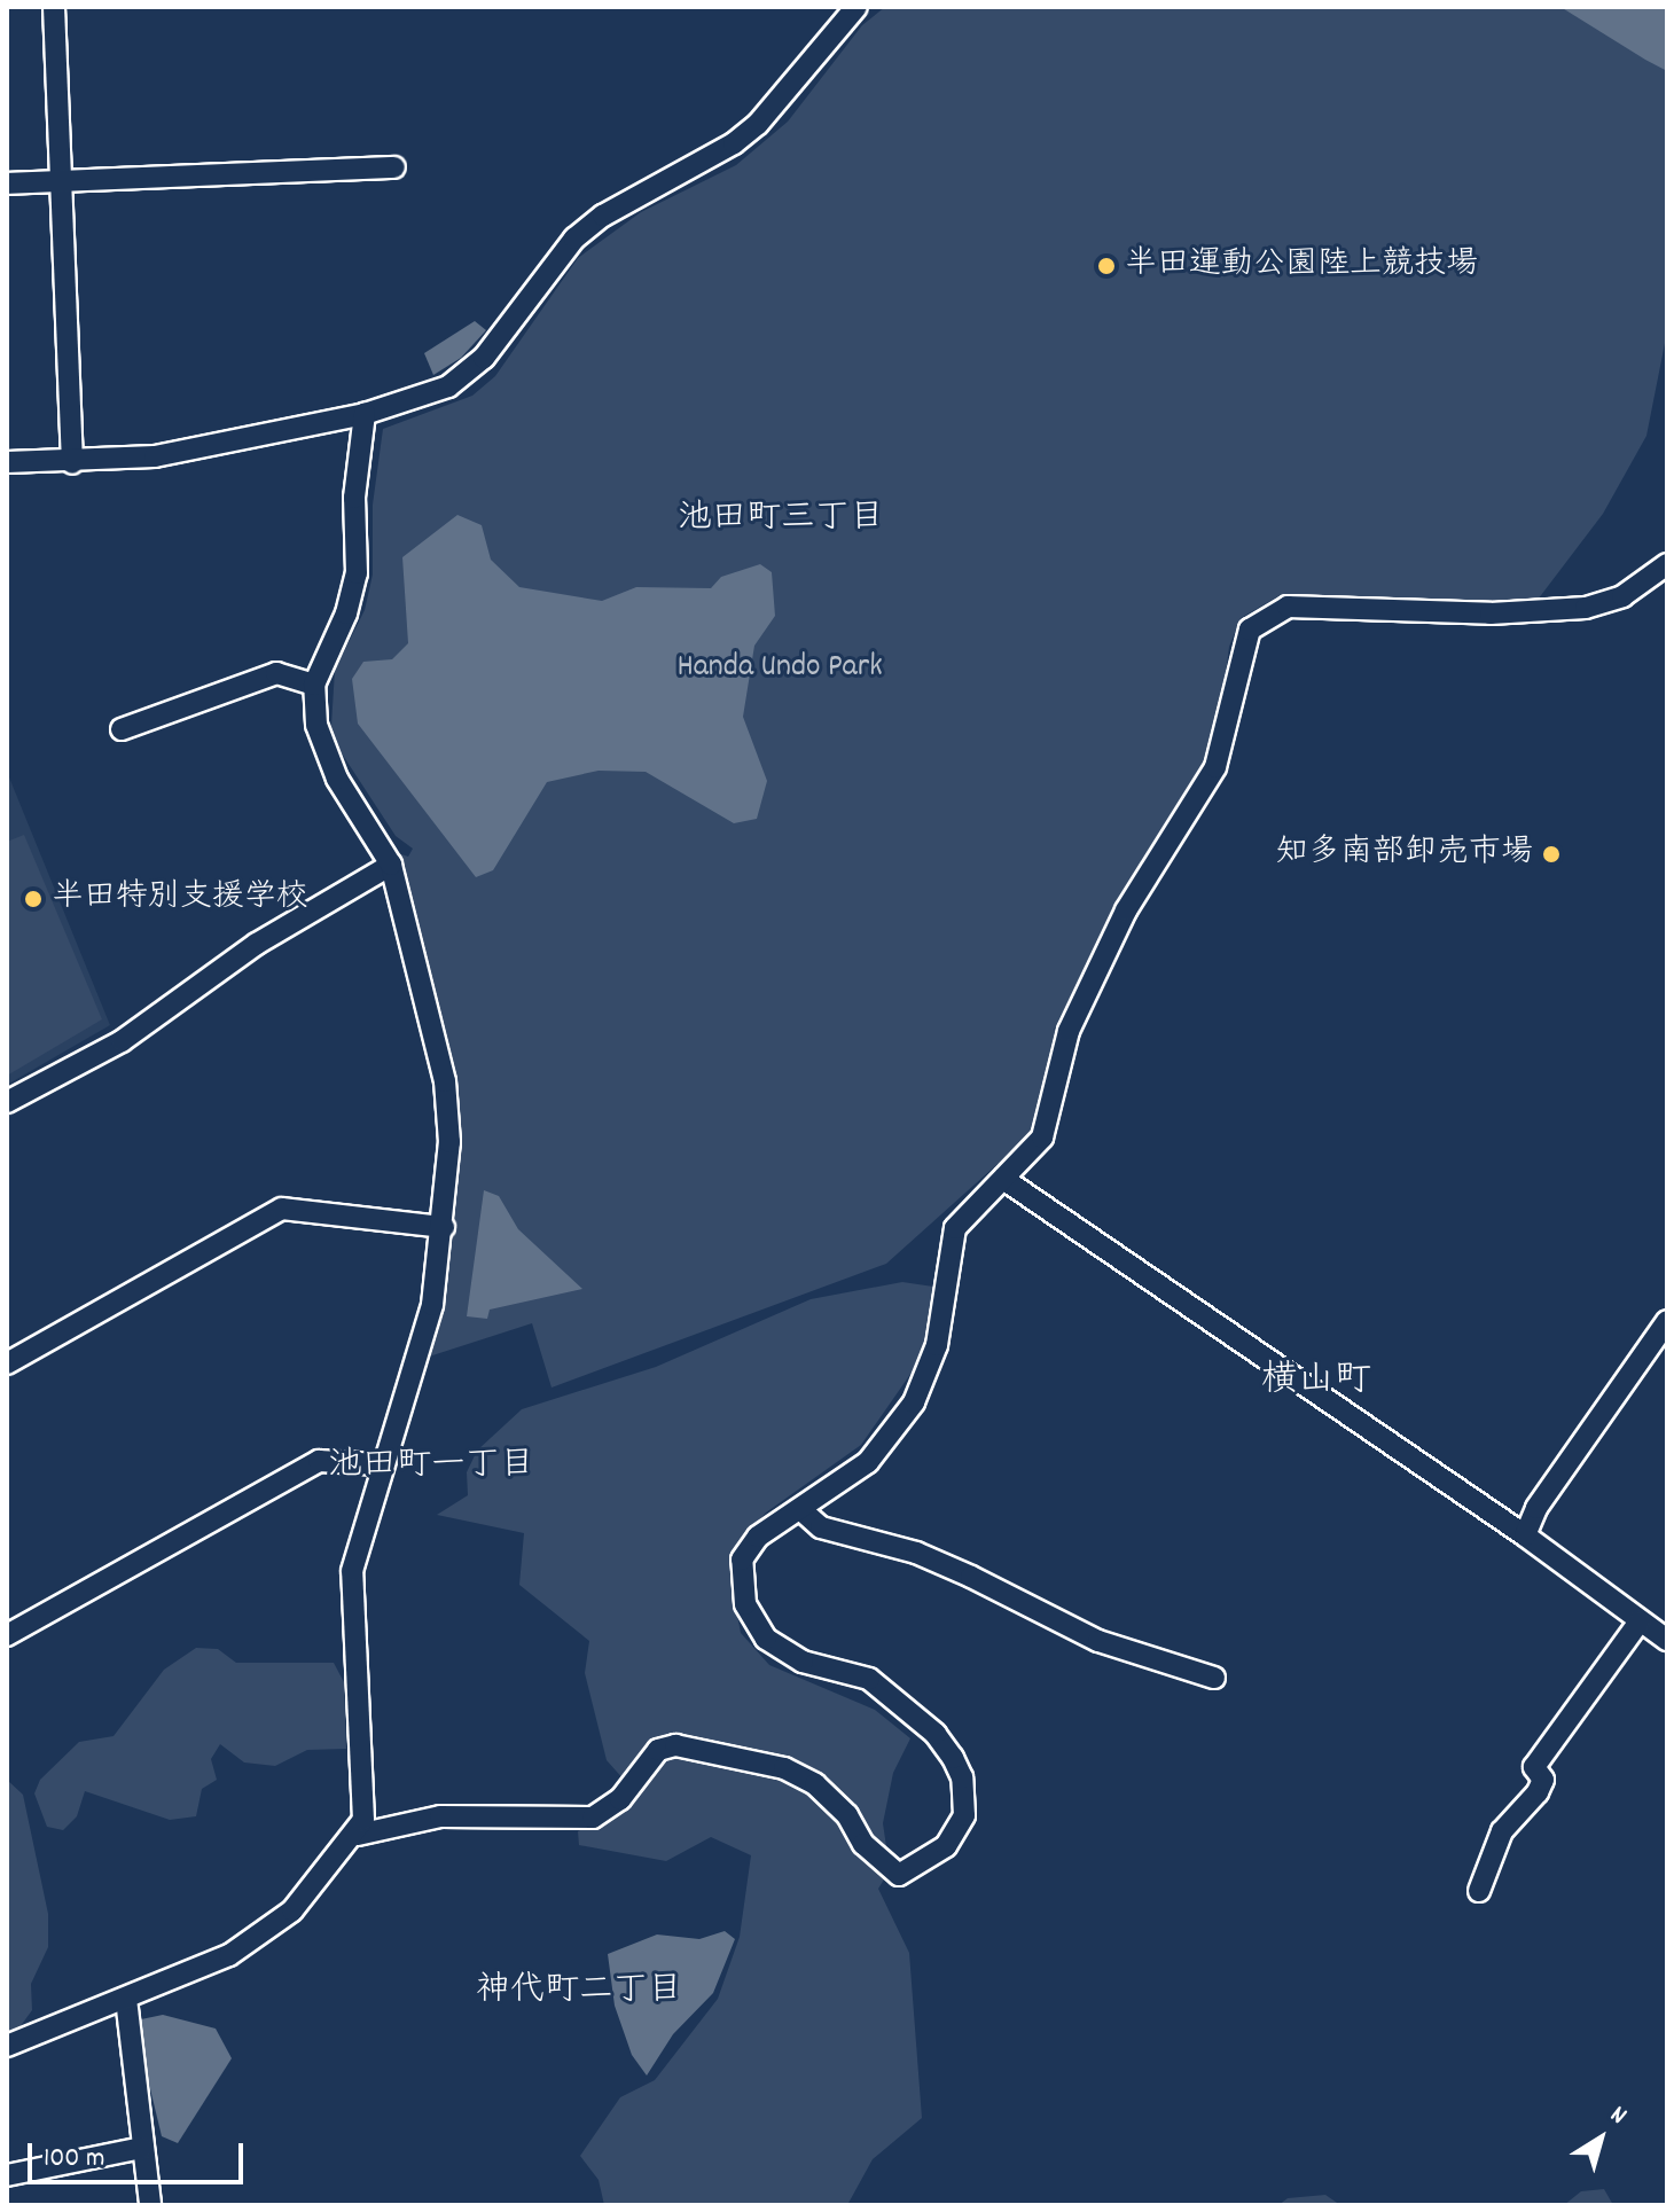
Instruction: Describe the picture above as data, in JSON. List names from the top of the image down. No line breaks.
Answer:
{"districts":["池田町三丁目","横山町","池田町一丁目","神代町二丁目"],"parks":["Handa Undo Park"],"places":["半田運動公園陸上競技場","知多南部卸売市場","半田特別支援学校"],"scale_bar":"100 m","north":"top right"}
